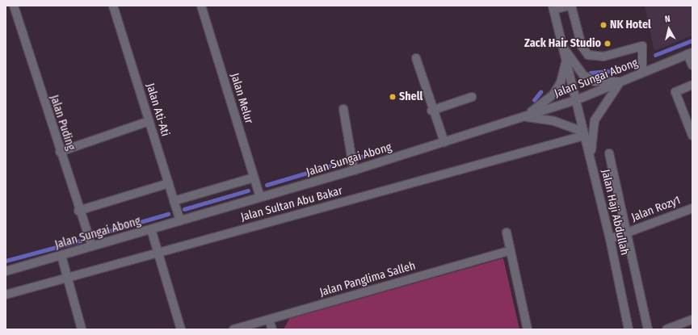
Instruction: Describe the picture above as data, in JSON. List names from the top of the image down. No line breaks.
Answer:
{"streets":{"street":["Jalan Sungai Abong","Jalan Melur","Jalan Ati-Ati","Jalan Puding","Jalan Sultan Abu Bakar","Jalan Rozy1","Jalan Haji Abdullah","Jalan Panglima Salleh"]},"crossings":[["Jalan Sungai Abong","Jalan Melur"],["Jalan Sungai Abong","Jalan Ati-Ati"],["Jalan Sungai Abong","Jalan Puding"],["Jalan Sungai Abong","Jalan Haji Abdullah"],["Jalan Sultan Abu Bakar","Jalan Haji Abdullah"],["Jalan Rozy1","Jalan Haji Abdullah"]],"places":["NK Hotel","Zack Hair Studio","Shell"],"north":"top"}
